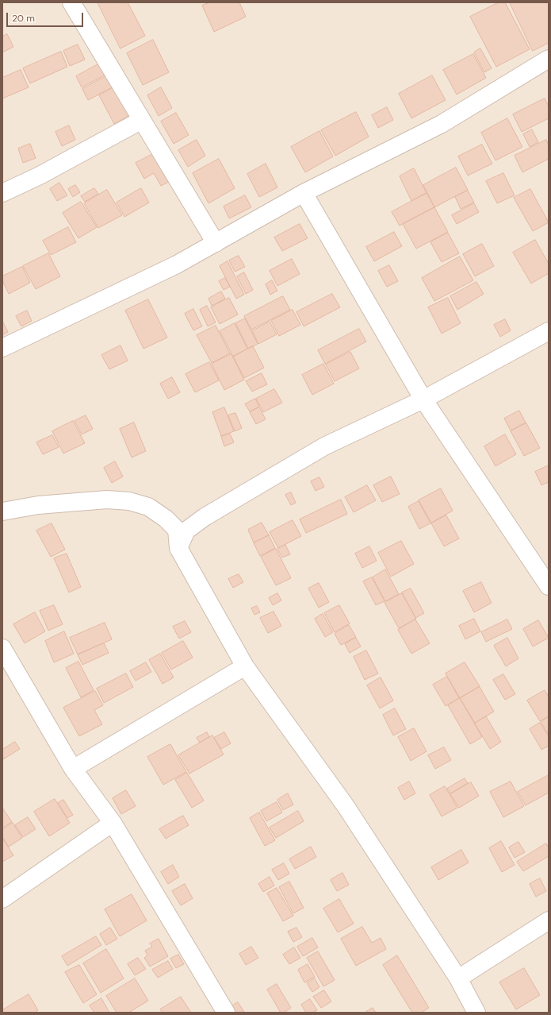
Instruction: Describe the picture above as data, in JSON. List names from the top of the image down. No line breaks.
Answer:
{"scale_bar":"20 m"}
